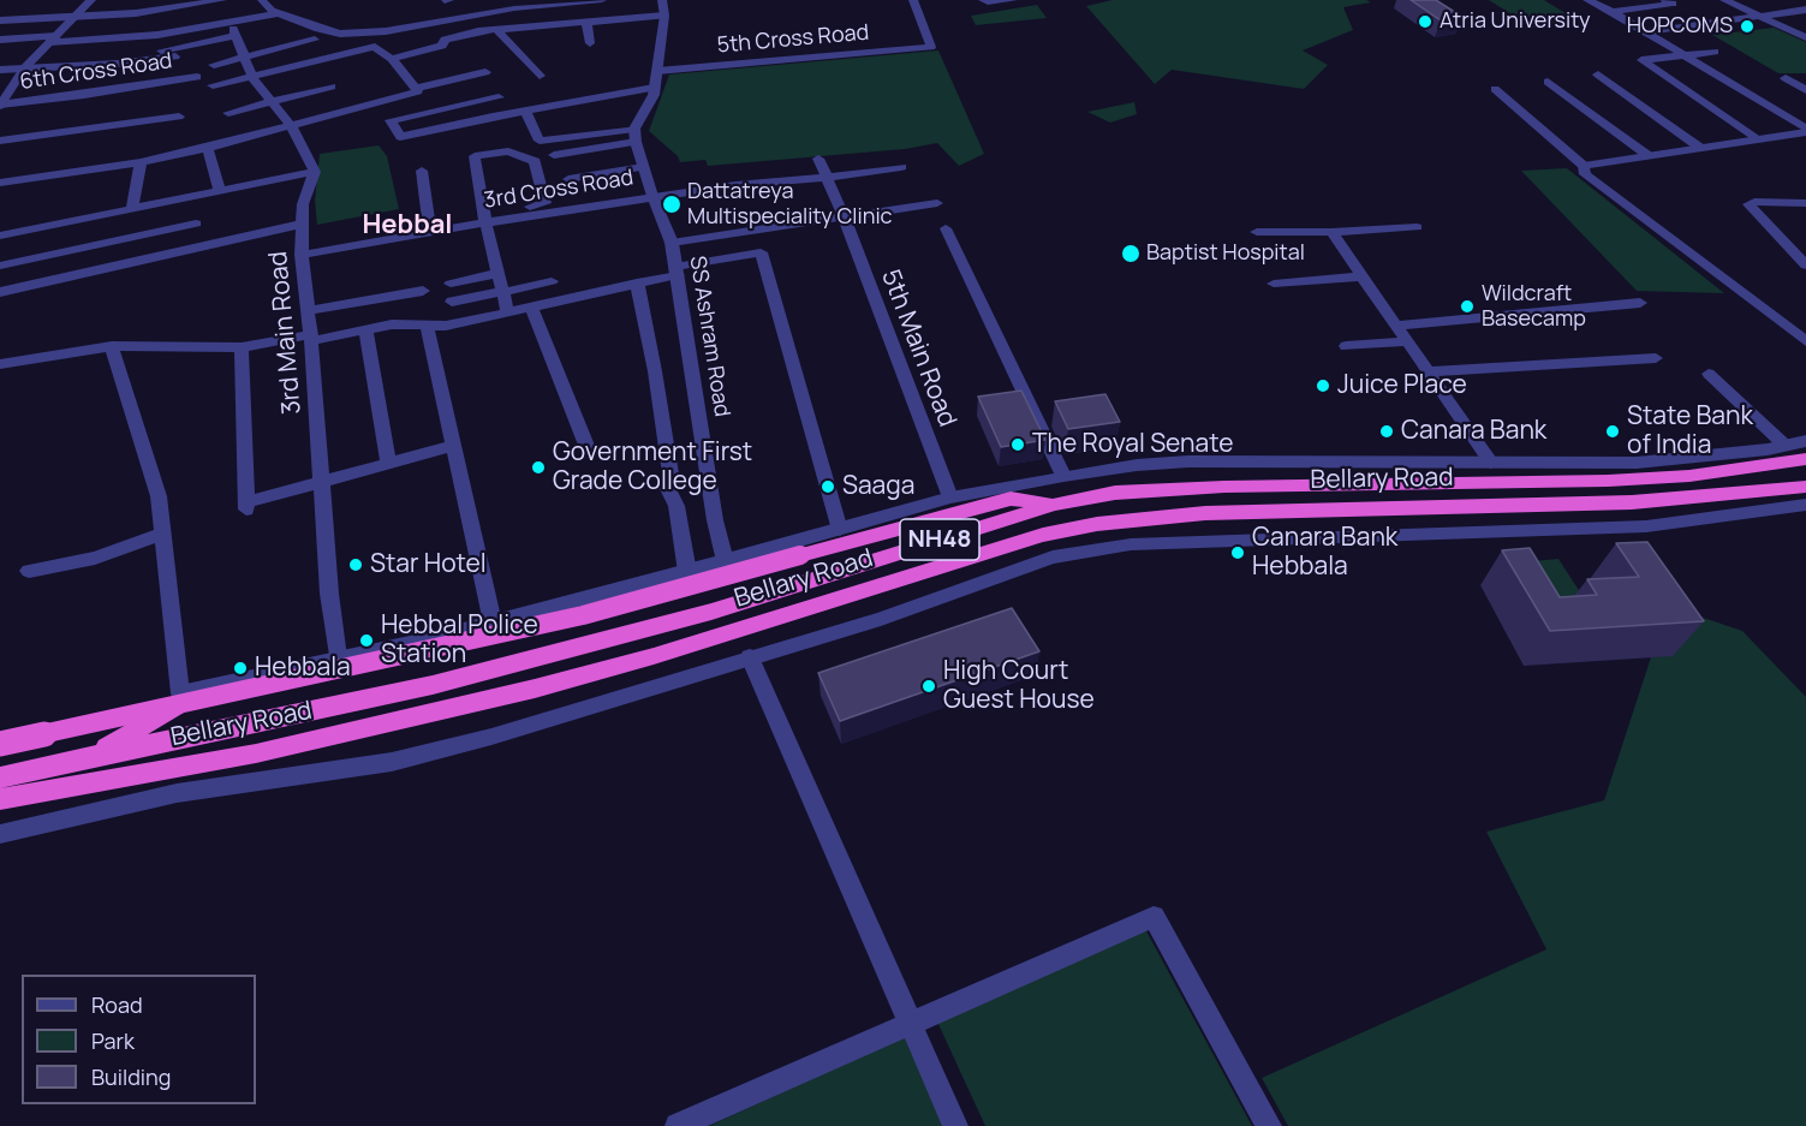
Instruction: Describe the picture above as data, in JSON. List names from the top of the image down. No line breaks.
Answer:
{"streets":{"highway":["Bellary Road","NH48"],"street":["5th Cross Road","6th Cross Road","3rd Cross Road","3rd Main Road","SS Ashram Road","5th Main Road"]},"crossings":[["3rd Cross Road","3rd Main Road"],["3rd Cross Road","SS Ashram Road"],["3rd Cross Road","5th Main Road"],["Bellary Road","NH48"]],"districts":["Hebbal"],"places":["Atria University","HOPCOMS","Dattatreya Multispeciality Clinic","Baptist Hospital","Wildcraft Basecamp","Juice Place","Canara Bank","State Bank of India","The Royal Senate","Government First Grade College","Saaga","Canara Bank Hebbala","Star Hotel","Hebbal Police Station","Hebbala","High Court Guest House"],"legend":["Road","Park","Building"]}
